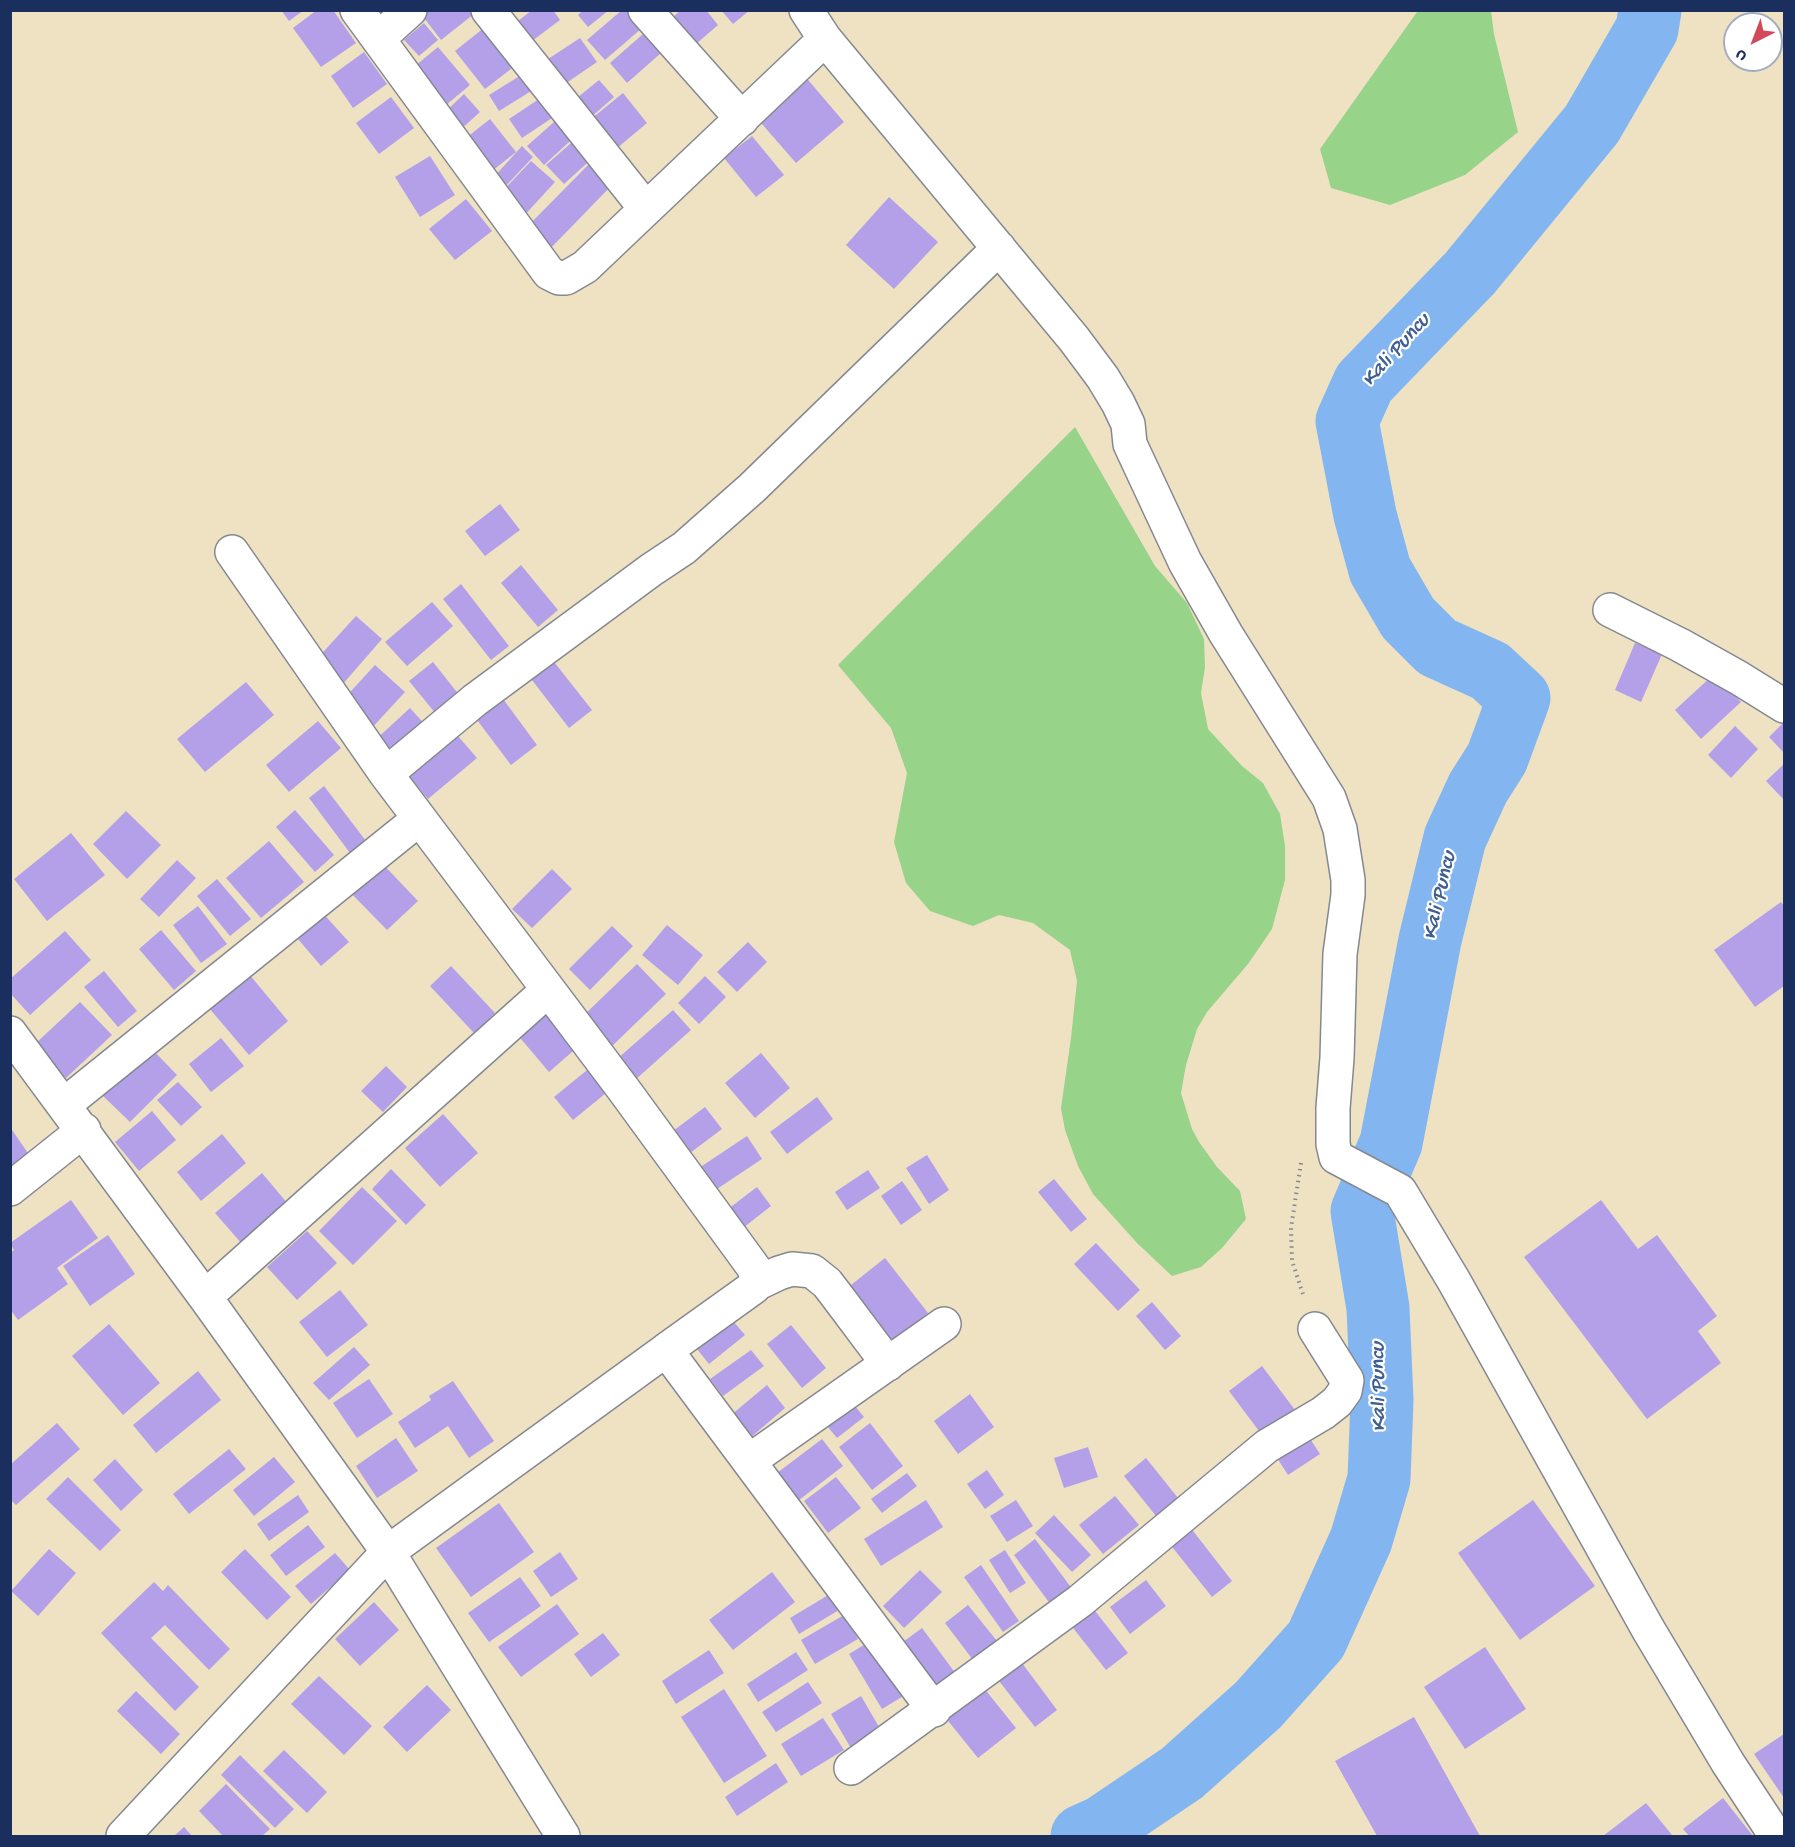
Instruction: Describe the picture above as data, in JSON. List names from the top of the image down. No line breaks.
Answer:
{"water":["Kali Puncu"],"north":"bottom left"}
